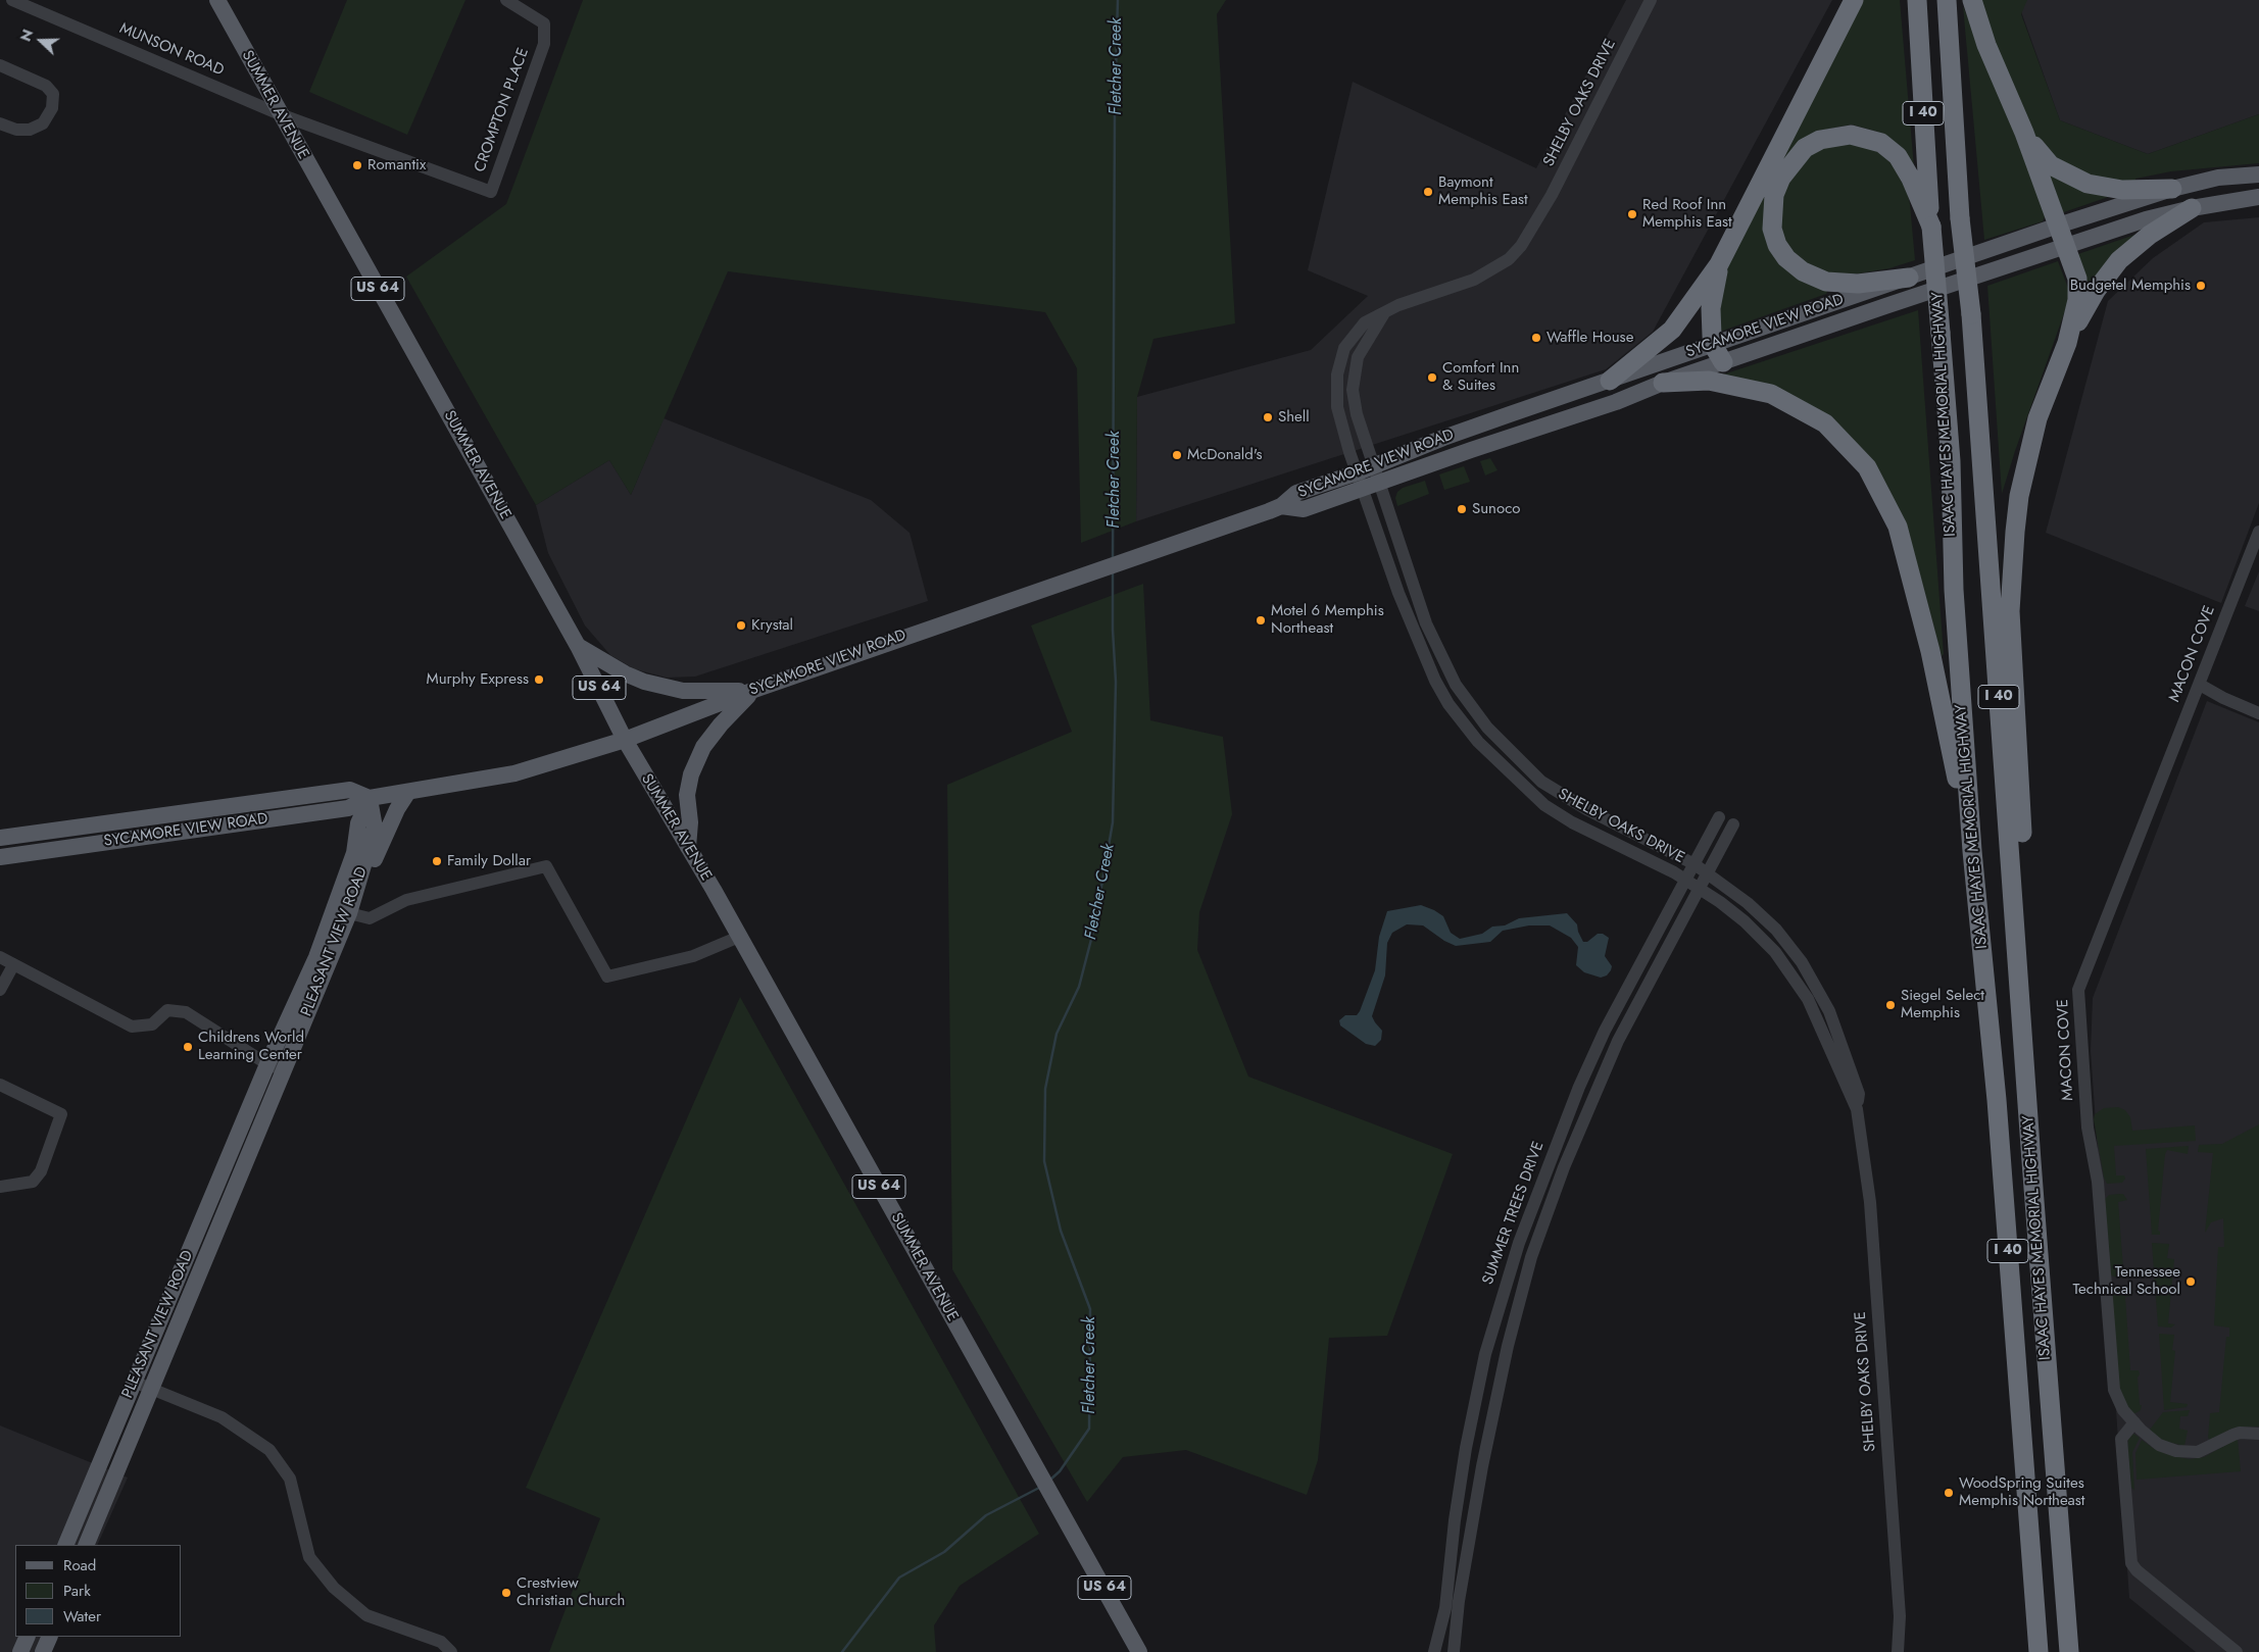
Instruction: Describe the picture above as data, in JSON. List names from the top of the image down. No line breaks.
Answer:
{"streets":{"highway":["I 40","ISAAC HAYES MEMORIAL HIGHWAY"],"main road":["SUMMER AVENUE","US 64","SYCAMORE VIEW ROAD","PLEASANT VIEW ROAD"],"street":["MUNSON ROAD","SHELBY OAKS DRIVE","CROMPTON PLACE","MACON COVE","SUMMER TREES DRIVE"]},"crossings":[["MUNSON ROAD","SUMMER AVENUE"],["MUNSON ROAD","CROMPTON PLACE"],["SHELBY OAKS DRIVE","SYCAMORE VIEW ROAD"],["SHELBY OAKS DRIVE","SUMMER TREES DRIVE"],["SUMMER AVENUE","SYCAMORE VIEW ROAD"],["SYCAMORE VIEW ROAD","PLEASANT VIEW ROAD"]],"water":["Fletcher Creek"],"places":["Romantix","Baymont Memphis East","Red Roof Inn Memphis East","Budgetel Memphis","Waffle House","Comfort Inn & Suites","Shell","McDonald's","Sunoco","Motel 6 Memphis Northeast","Krystal","Murphy Express","Family Dollar","Siegel Select Memphis","Childrens World Learning Center","Tennessee Technical School","WoodSpring Suites Memphis Northeast","Crestview Christian Church"],"legend":["Road","Park","Water"],"north":"left"}
